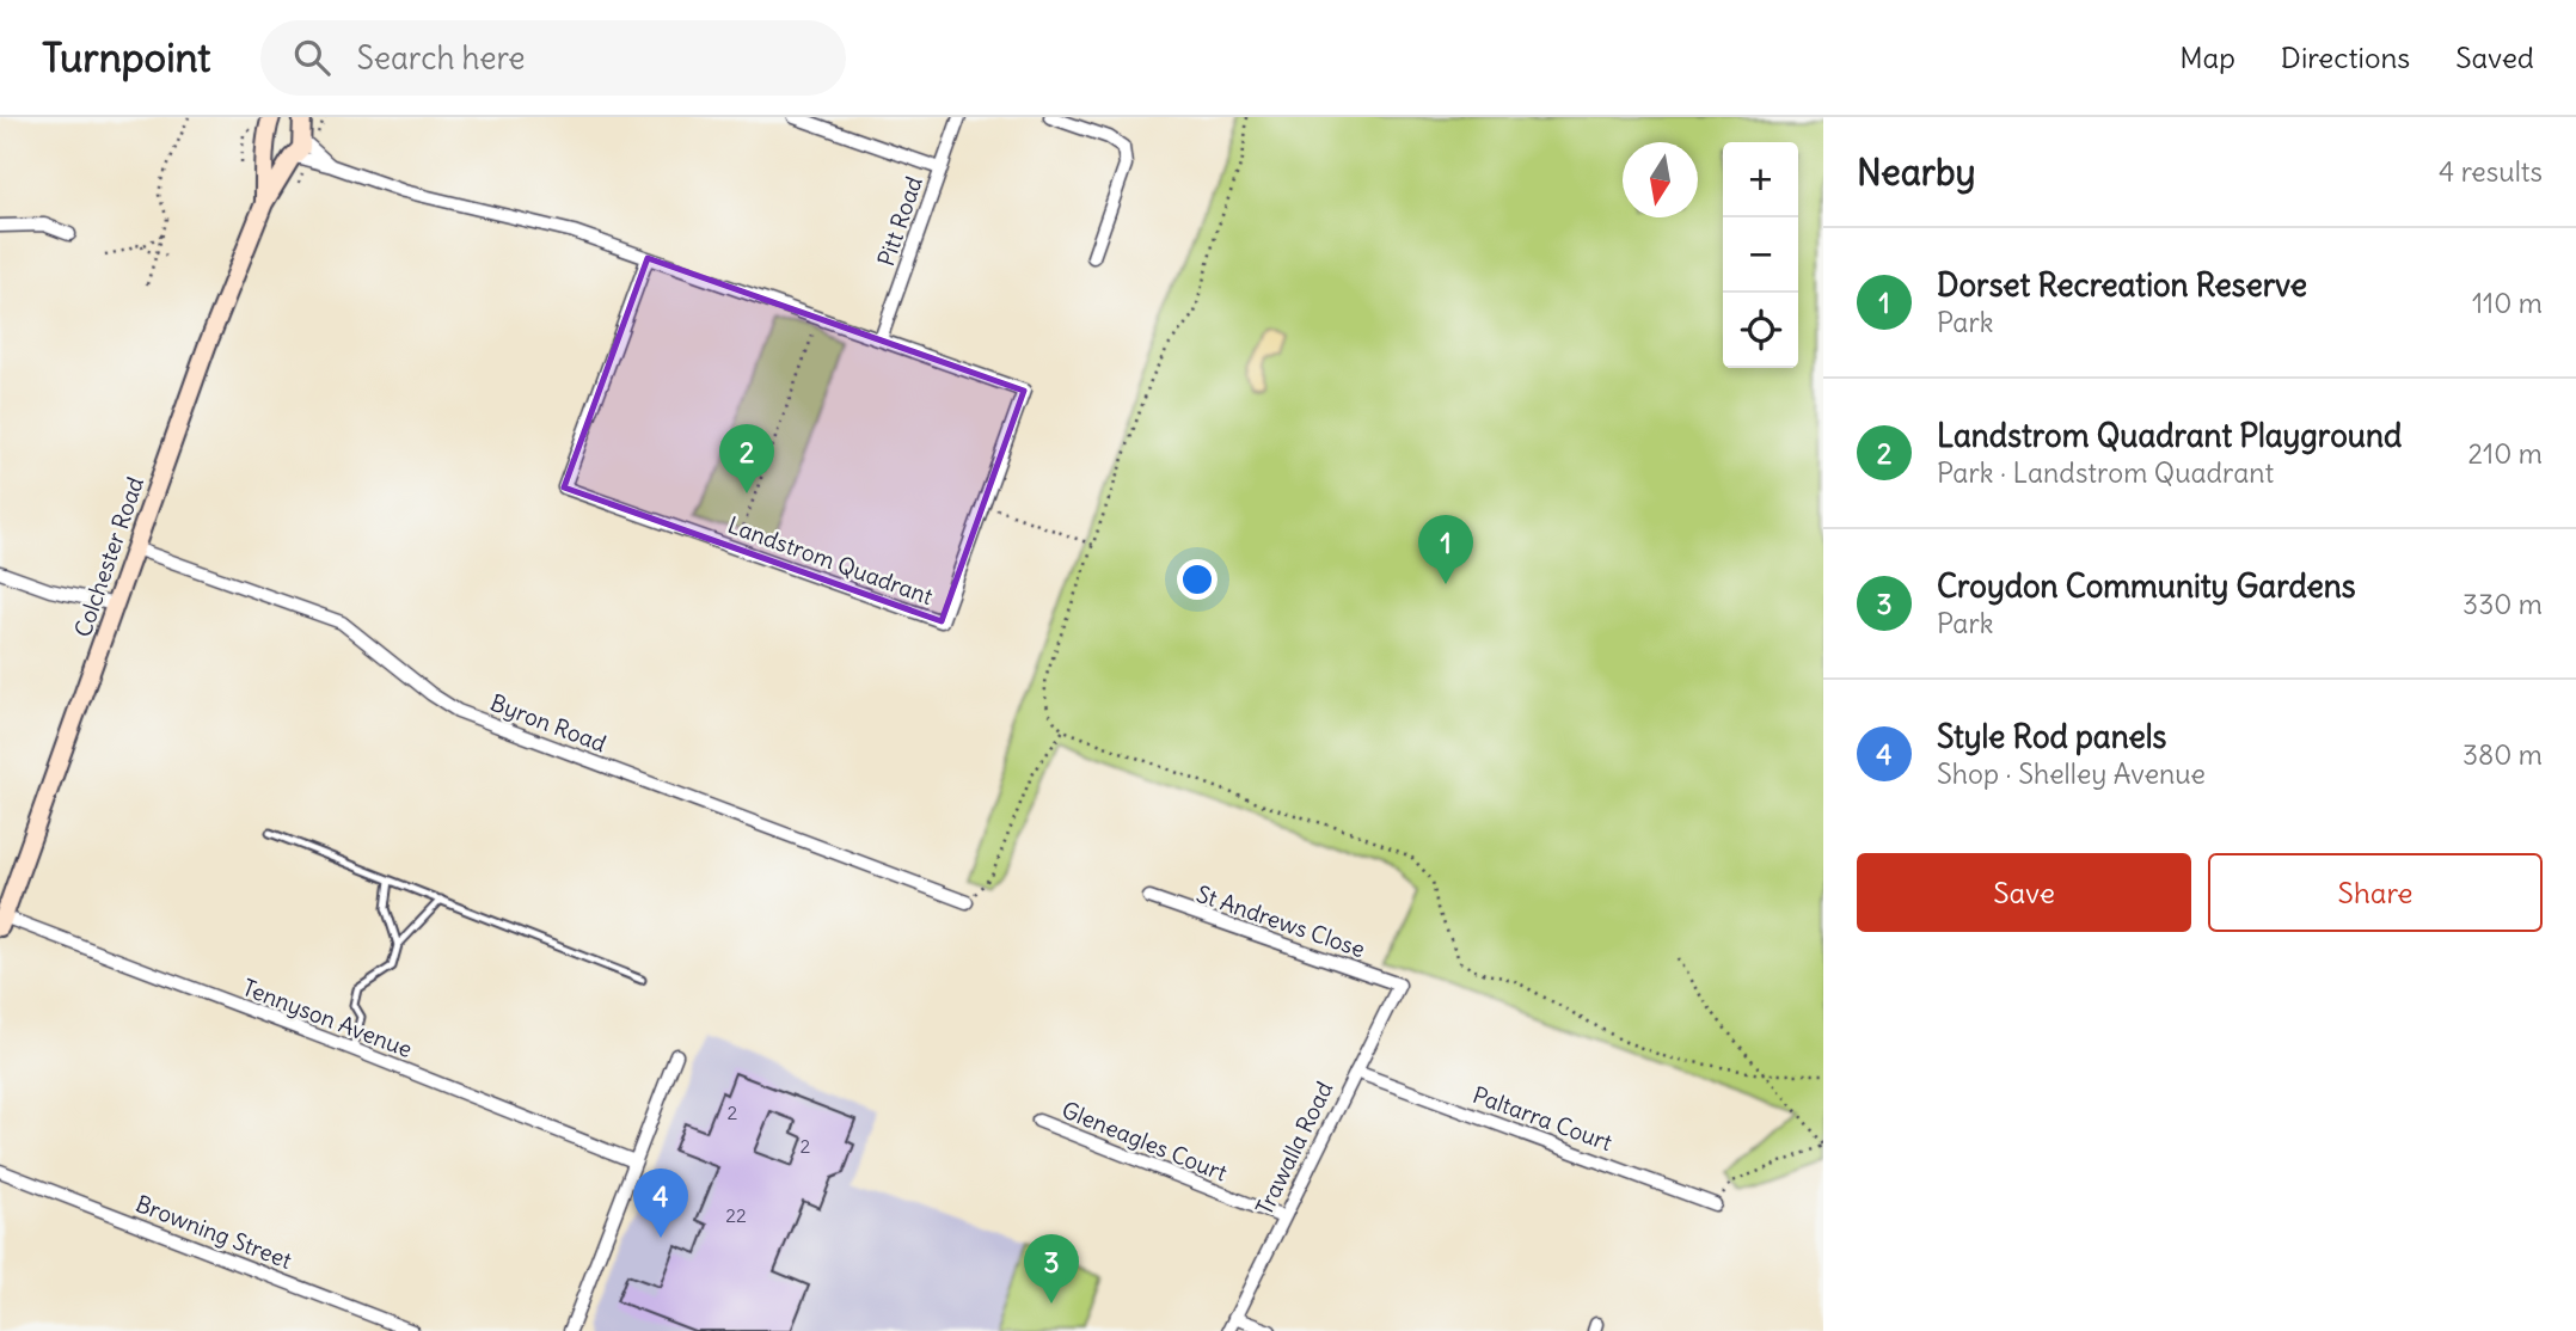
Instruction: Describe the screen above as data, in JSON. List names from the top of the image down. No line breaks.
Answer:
{"streets":{"main road":["Colchester Road"],"street":["Pitt Road","Landstrom Quadrant","Byron Road","St Andrews Close","Tennyson Avenue","Paltarra Court","Gleneagles Court","Trawalla Road","Browning Street"]},"crossings":[["Pitt Road","Landstrom Quadrant"],["Colchester Road","Landstrom Quadrant"],["Colchester Road","Byron Road"],["Colchester Road","Tennyson Avenue"],["St Andrews Close","Trawalla Road"],["Paltarra Court","Trawalla Road"],["Gleneagles Court","Trawalla Road"]],"house_numbers":["2","2","22"],"north":"bottom","page":{"header":"Turnpoint","search":"Search here","nav":["Map","Directions","Saved"],"heading":["Nearby","4 results"],"map_buttons":["+","−"],"list":[{"mark":"1","name":"Dorset Recreation Reserve","note":"Park","value":"110 m"},{"mark":"2","name":"Landstrom Quadrant Playground","note":"Park · Landstrom Quadrant","value":"210 m"},{"mark":"3","name":"Croydon Community Gardens","note":"Park","value":"330 m"},{"mark":"4","name":"Style Rod panels","note":"Shop · Shelley Avenue","value":"380 m"}],"pins":["2","1","4","3"],"buttons":["Save","Share"]}}
